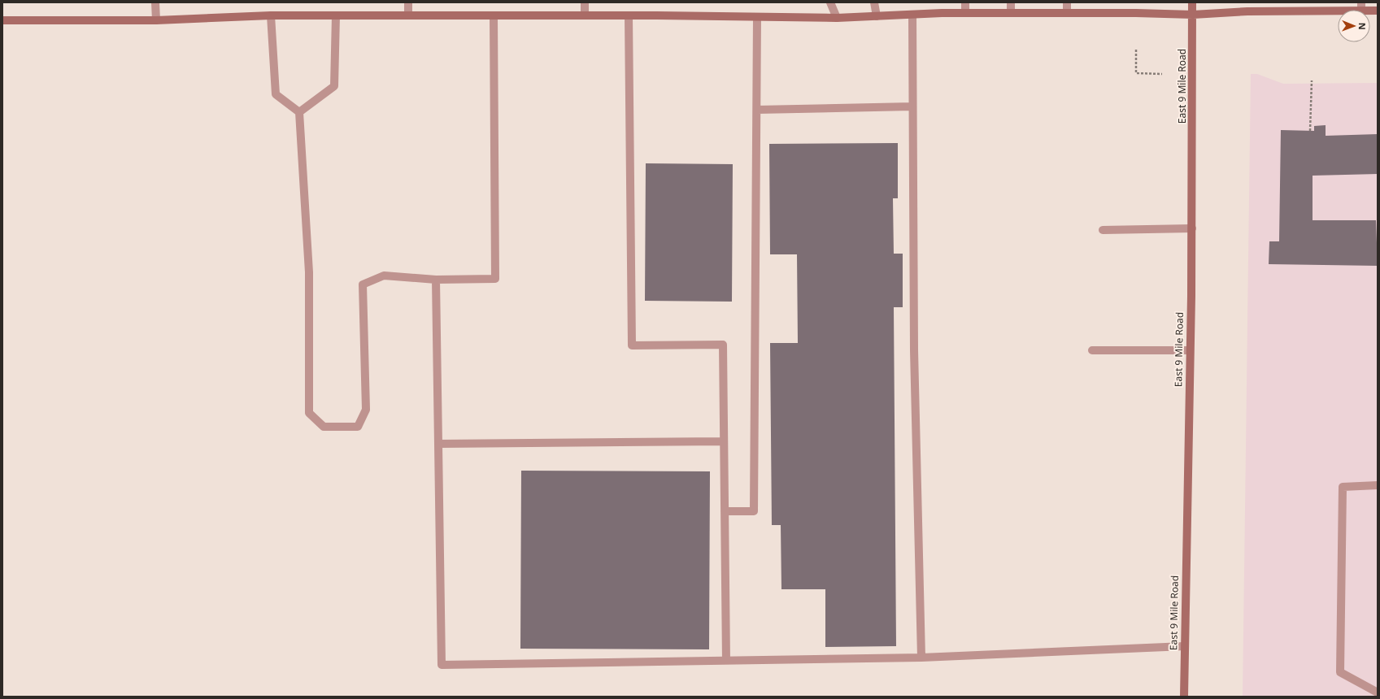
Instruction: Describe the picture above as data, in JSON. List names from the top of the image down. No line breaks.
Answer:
{"streets":{"main road":["East 9 Mile Road"]},"north":"right"}
